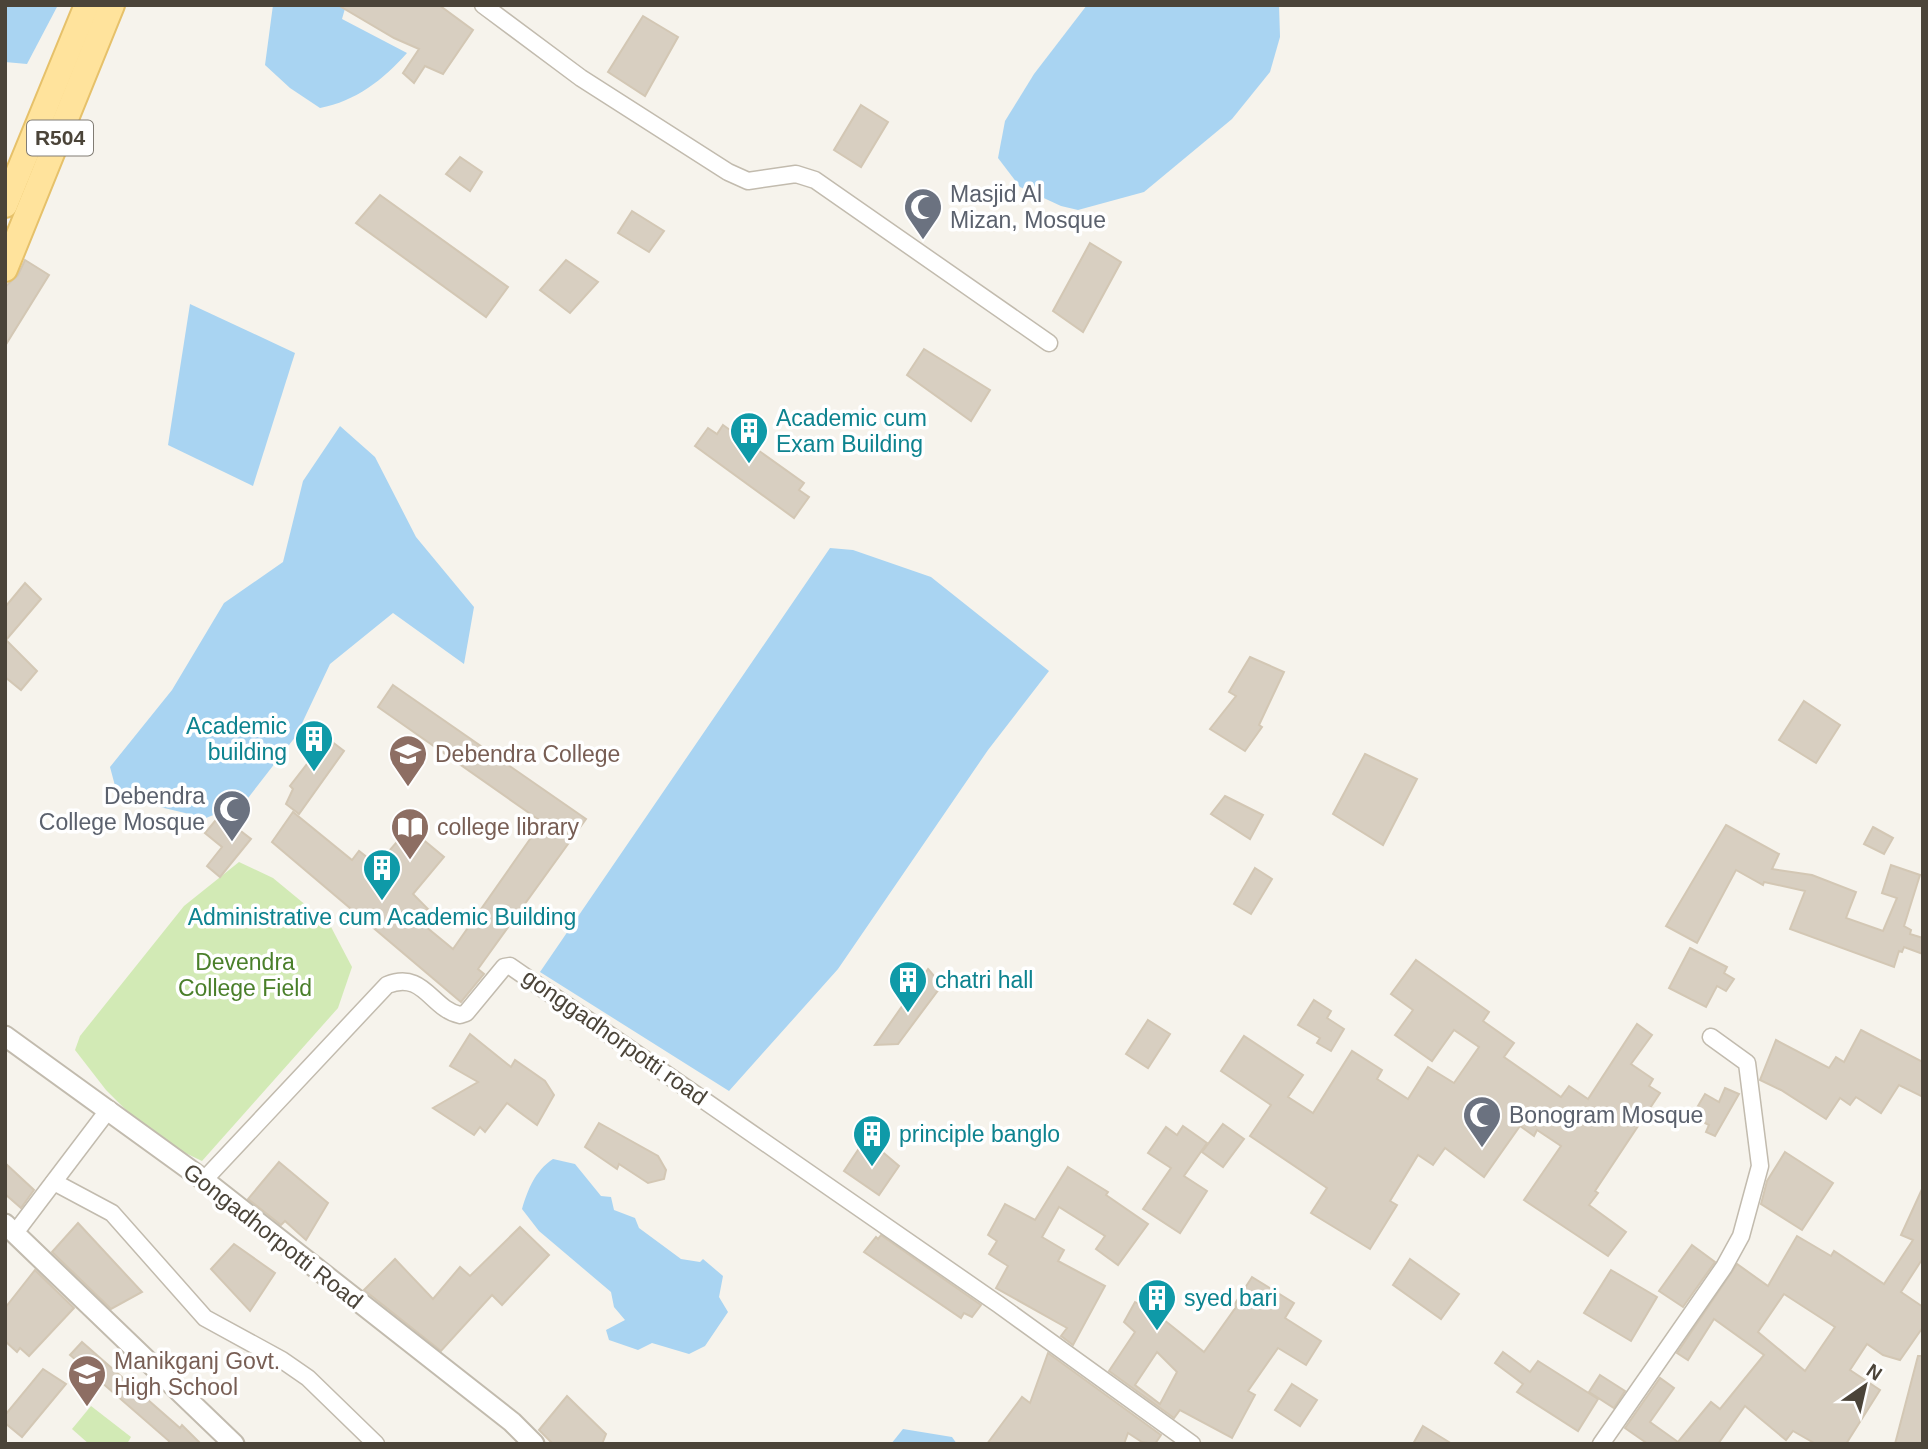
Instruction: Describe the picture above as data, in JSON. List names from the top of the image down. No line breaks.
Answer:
{"streets":{"main road":["R504"],"street":["gonggadhorpotti road","Gongadhorpotti Road"]},"crossings":[["gonggadhorpotti road","Gongadhorpotti Road"]],"parks":["Devendra College Field"],"places":{"mosque":["Masjid Al Mizan, Mosque","Debendra College Mosque","Bonogram Mosque"],"building":["Academic cum Exam Building","Academic building","Administrative cum Academic Building","chatri hall","principle banglo","syed bari"],"school or university":["Debendra College","Manikganj Govt. High School"],"library":["college library"]},"north":"top right"}
